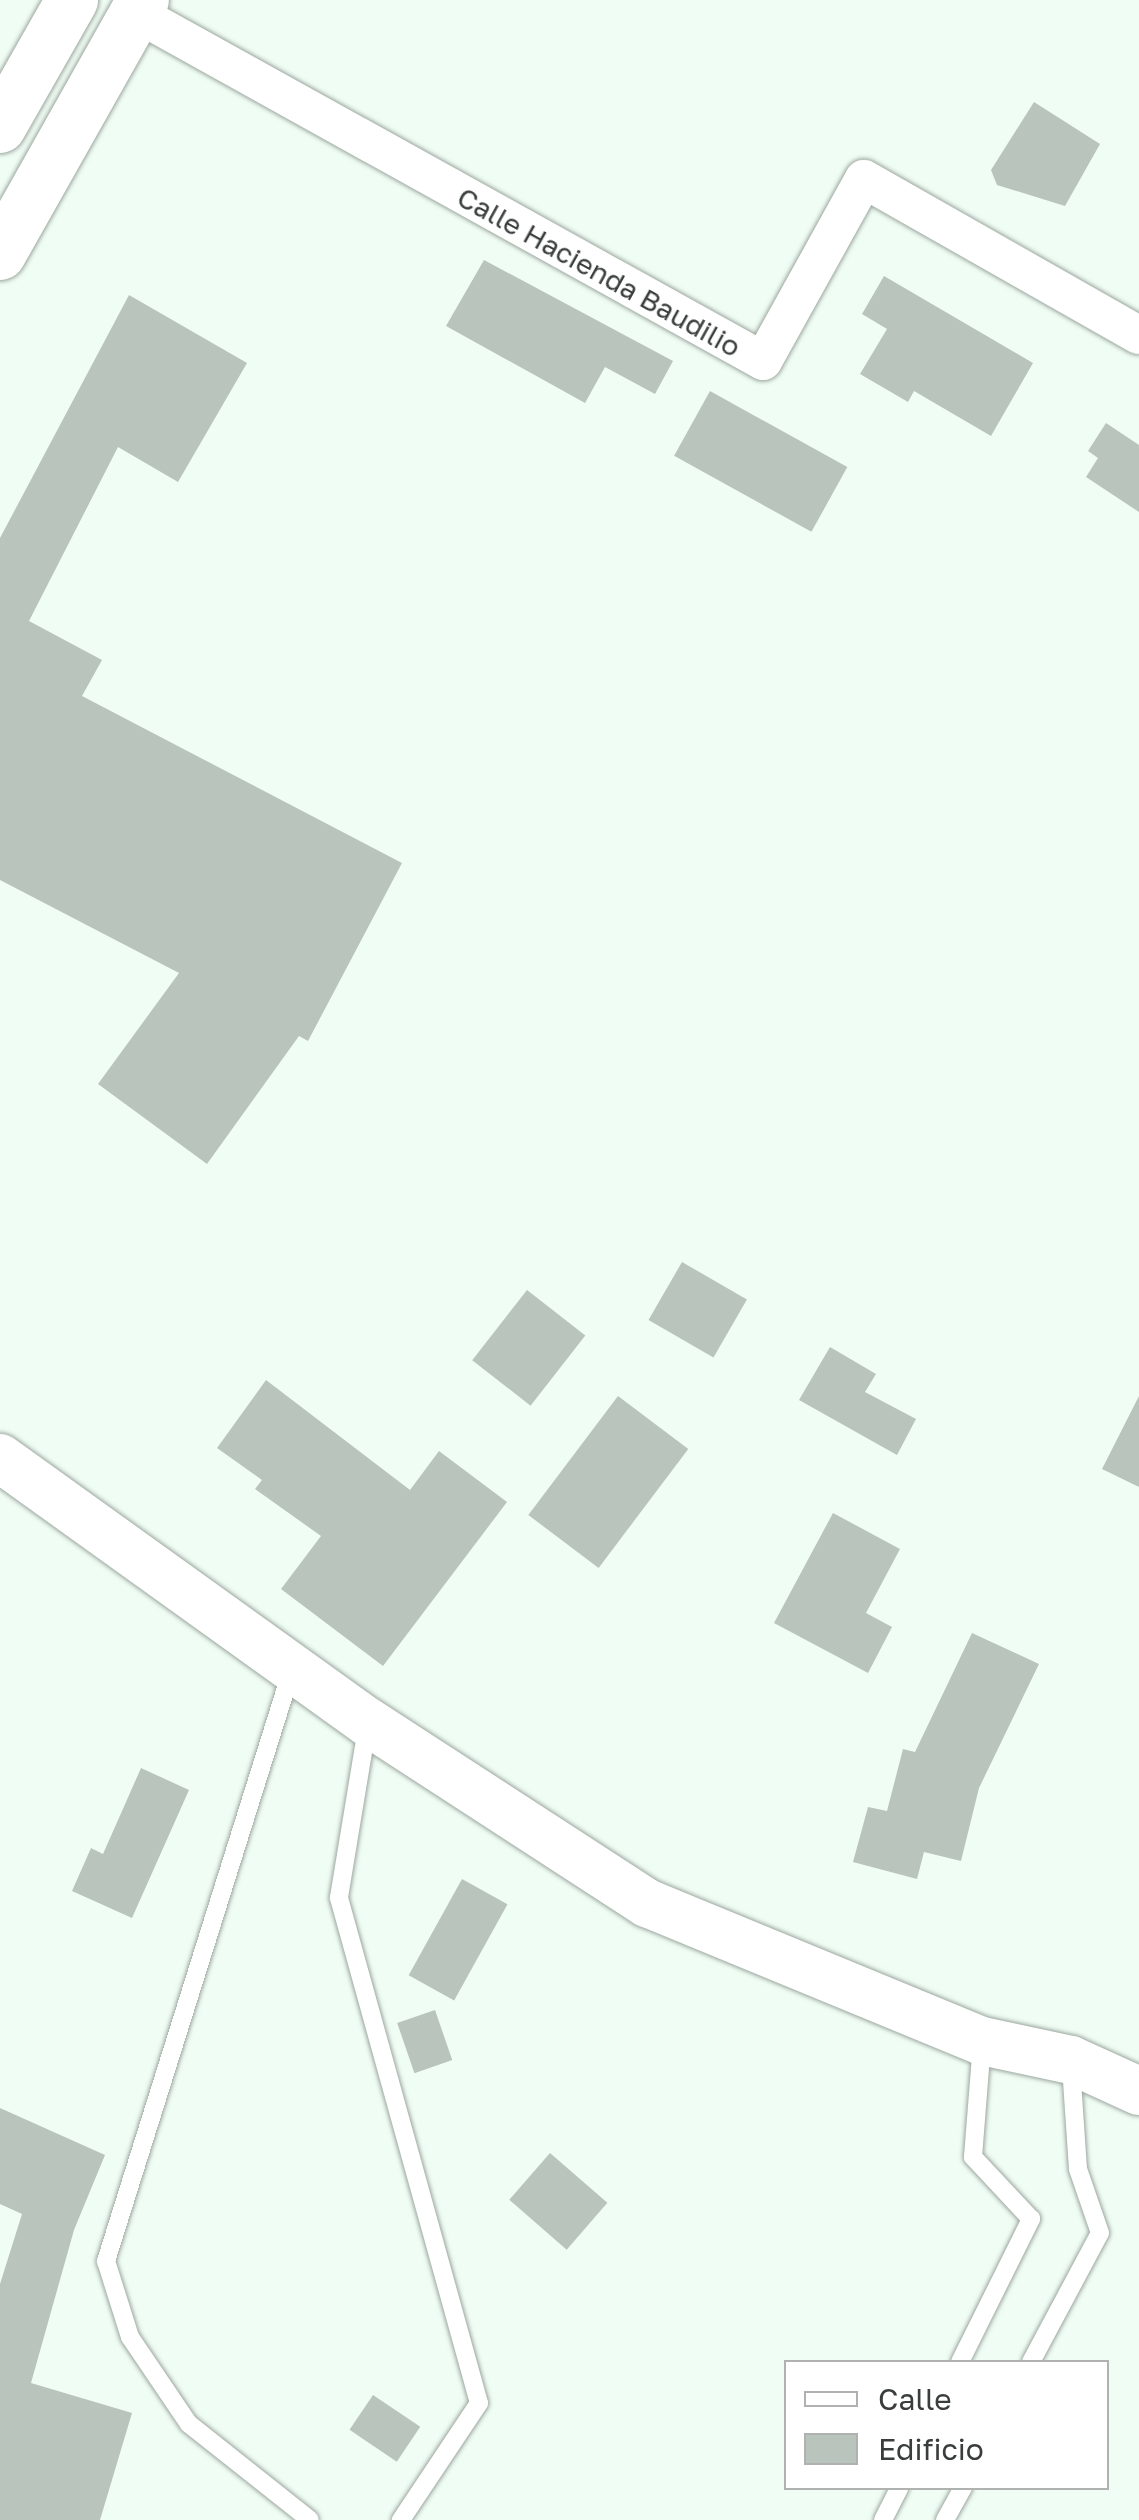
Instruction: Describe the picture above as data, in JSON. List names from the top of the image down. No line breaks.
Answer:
{"streets":{"street":["Calle Hacienda Baudilio"]},"legend":["Calle","Edificio"]}
